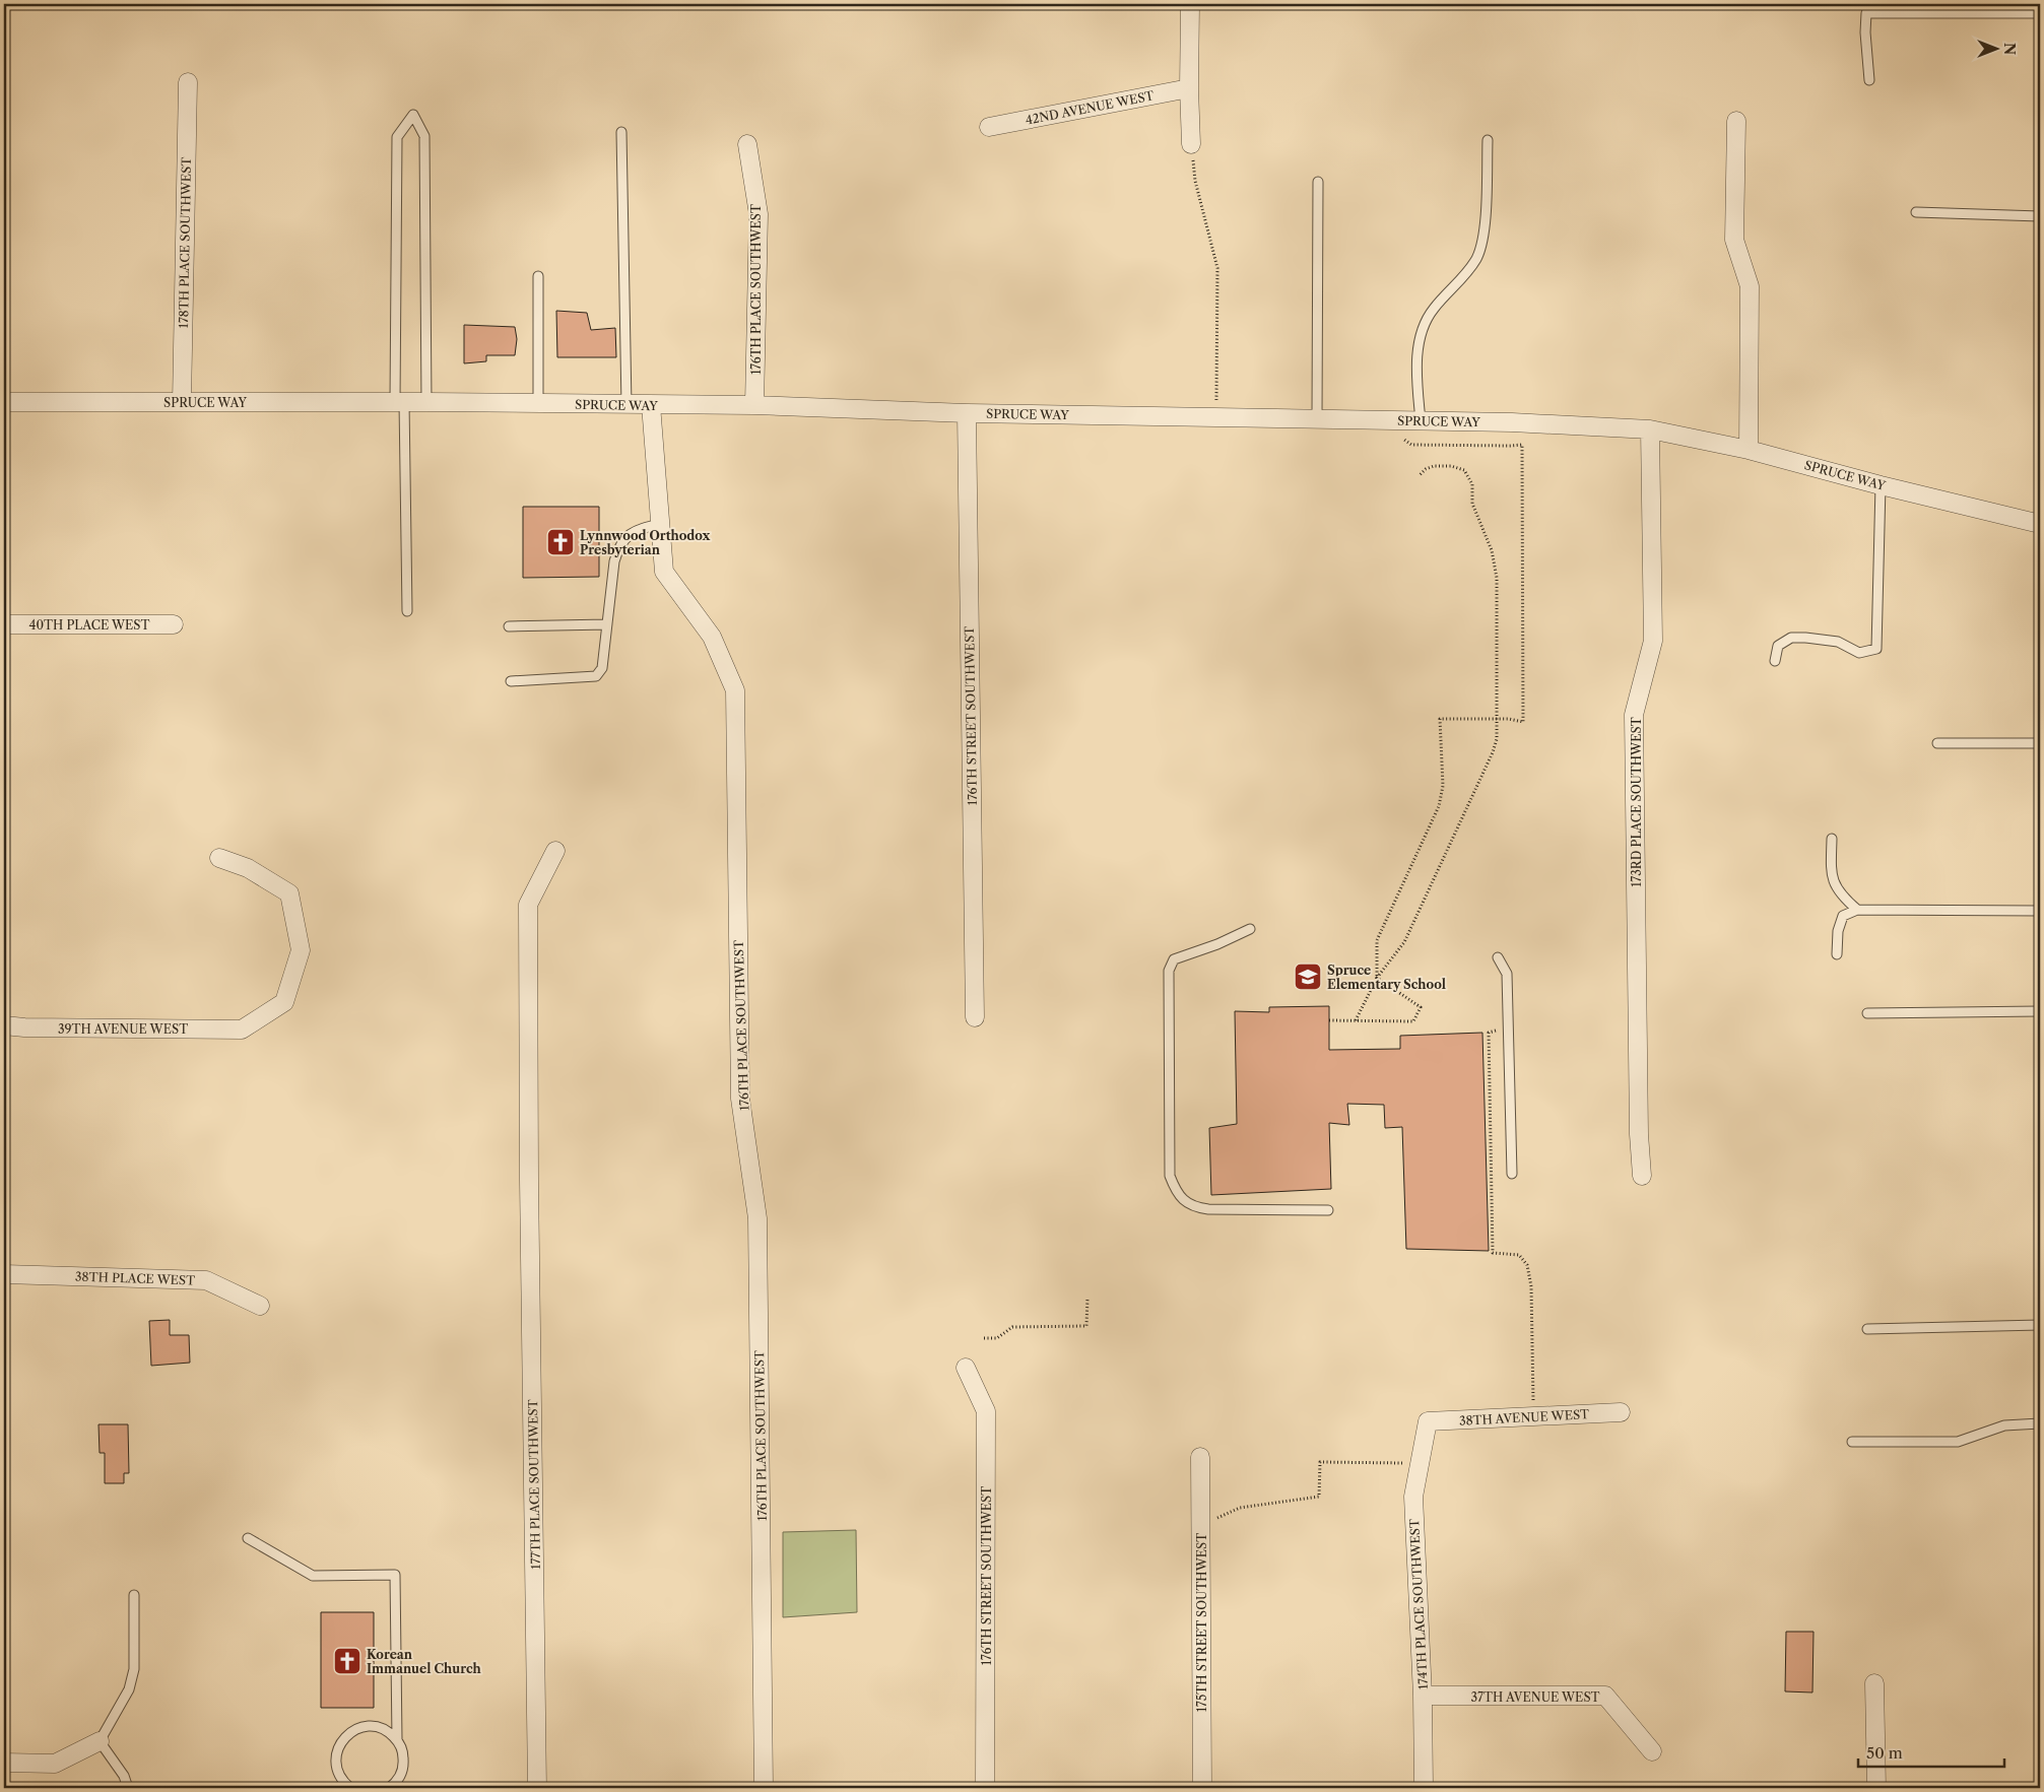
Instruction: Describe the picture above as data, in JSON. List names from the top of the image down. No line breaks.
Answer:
{"streets":{"street":["42ND AVENUE WEST","178TH PLACE SOUTHWEST","176TH PLACE SOUTHWEST","SPRUCE WAY","40TH PLACE WEST","176TH STREET SOUTHWEST","173RD PLACE SOUTHWEST","39TH AVENUE WEST","38TH PLACE WEST","38TH AVENUE WEST","177TH PLACE SOUTHWEST","174TH PLACE SOUTHWEST","175TH STREET SOUTHWEST","37TH AVENUE WEST"]},"crossings":[["178TH PLACE SOUTHWEST","SPRUCE WAY"],["176TH PLACE SOUTHWEST","SPRUCE WAY"],["SPRUCE WAY","176TH STREET SOUTHWEST"],["SPRUCE WAY","173RD PLACE SOUTHWEST"],["38TH AVENUE WEST","174TH PLACE SOUTHWEST"],["174TH PLACE SOUTHWEST","37TH AVENUE WEST"]],"places":{"church":["Lynnwood Orthodox Presbyterian","Korean Immanuel Church"],"school or university":["Spruce Elementary School"]},"scale_bar":"50 m","north":"right"}
